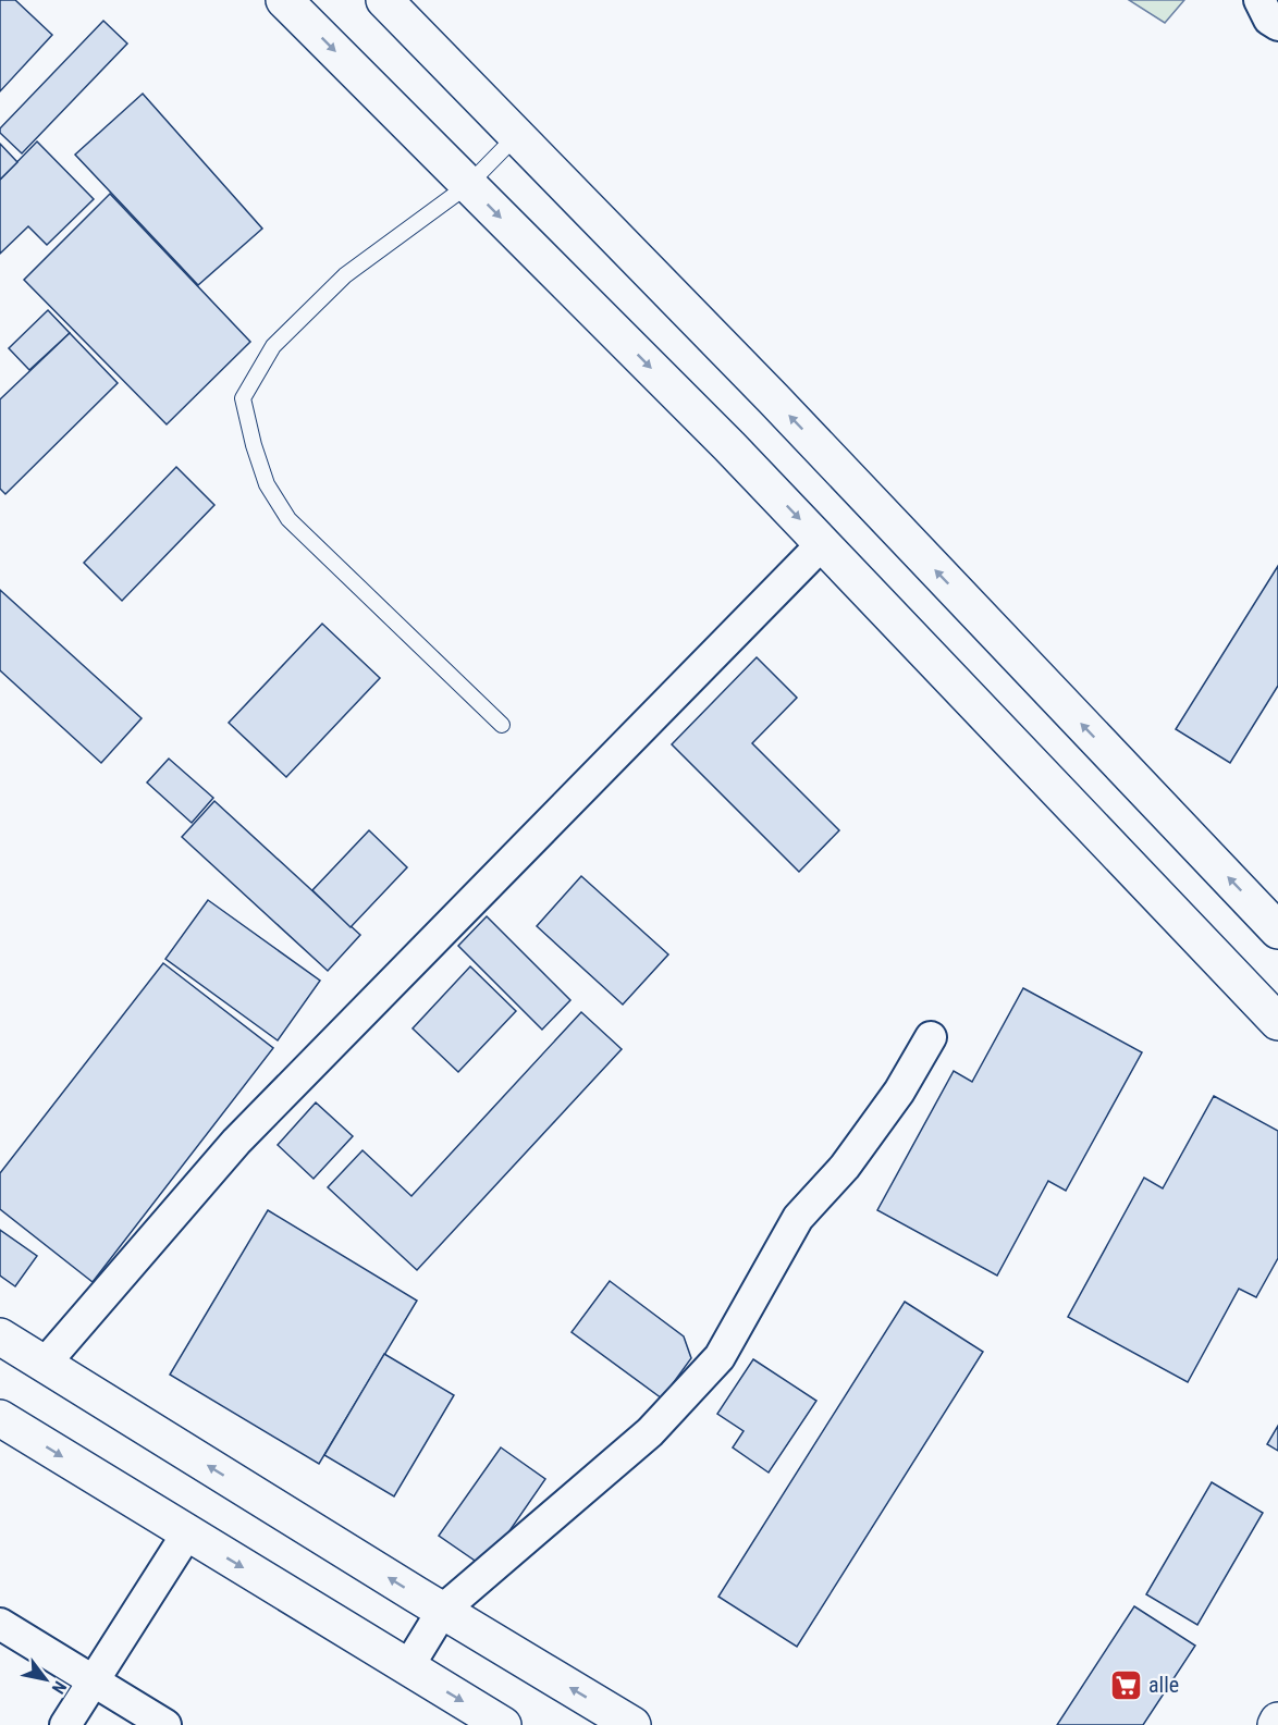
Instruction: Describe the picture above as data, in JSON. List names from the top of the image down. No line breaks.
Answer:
{"places":{"supermarket":["alle"]},"north":"bottom right"}
